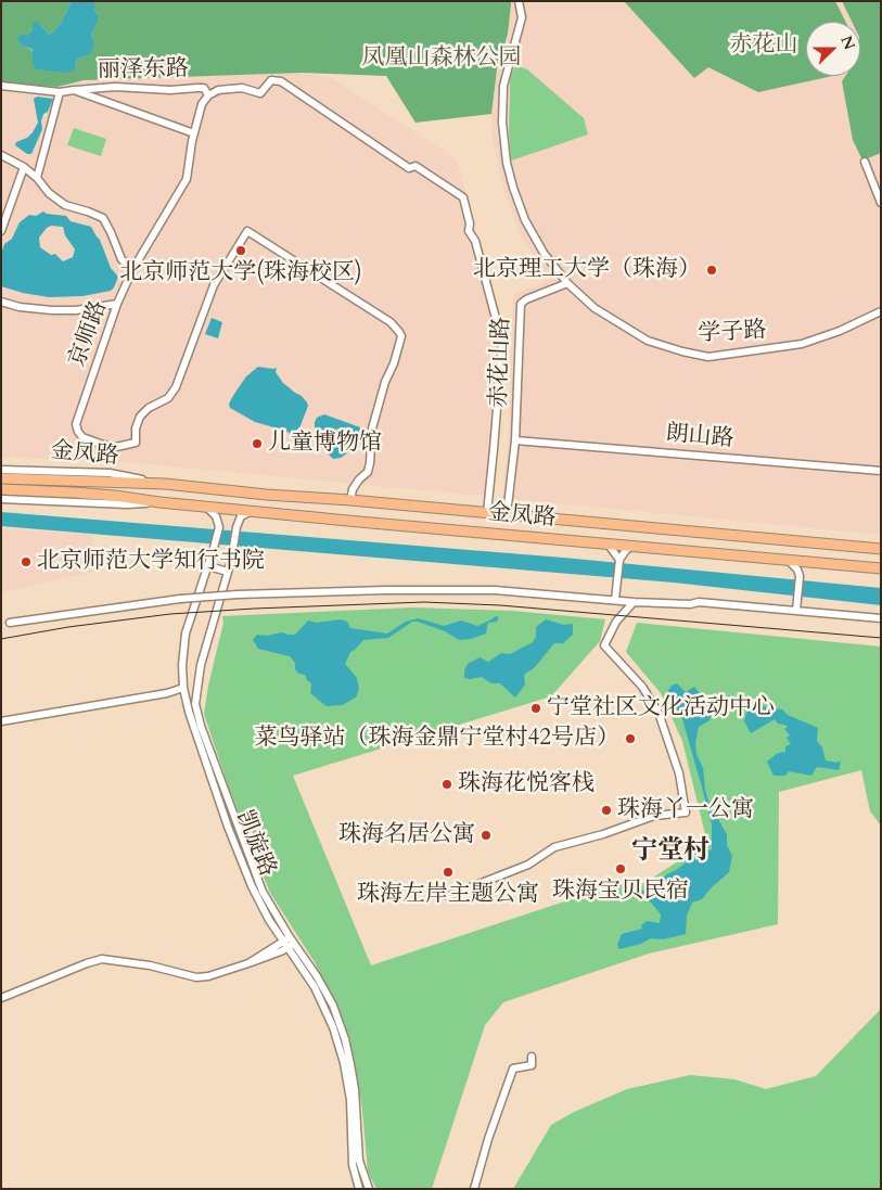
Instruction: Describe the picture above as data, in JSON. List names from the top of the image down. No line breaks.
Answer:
{"streets":{"highway":["金凤路"],"street":["丽泽东路","学子路","京师路","赤花山路","朗山路","凯旋路"]},"crossings":[["丽泽东路","京师路"],["学子路","赤花山路"],["京师路","金凤路"],["赤花山路","朗山路"],["赤花山路","金凤路"],["金凤路","凯旋路"]],"districts":["宁堂村"],"parks":["赤花山","凤凰山森林公园"],"places":["北京师范大学(珠海校区)","北京理工大学（珠海）","儿童博物馆","北京师范大学知行书院","宁堂社区文化活动中心","菜鸟驿站（珠海金鼎宁堂村42号店）","珠海花悦客栈","珠海丫一公寓","珠海名居公寓","珠海宝贝民宿","珠海左岸主题公寓"],"north":"right"}
